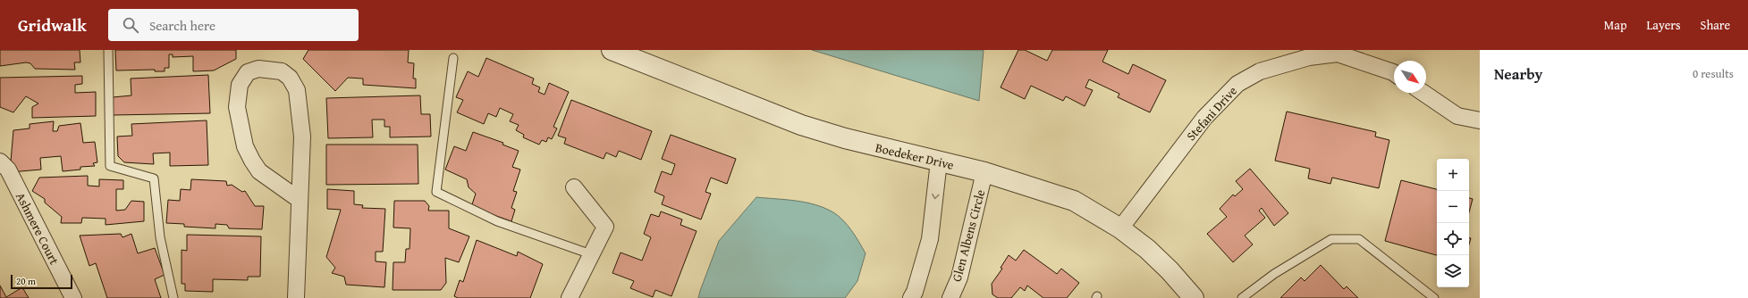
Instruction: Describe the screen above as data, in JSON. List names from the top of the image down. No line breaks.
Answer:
{"streets":{"street":["Stefani Drive","Boedeker Drive","Ashmere Court","Glen Albens Circle"]},"crossings":[["Stefani Drive","Boedeker Drive"],["Boedeker Drive","Glen Albens Circle"]],"scale_bar":"20 m","north":"bottom right","page":{"header":"Gridwalk","search":"Search here","nav":["Map","Layers","Share"],"heading":["Nearby","0 results"],"map_buttons":["+","−"],"scale":"20 m"}}
